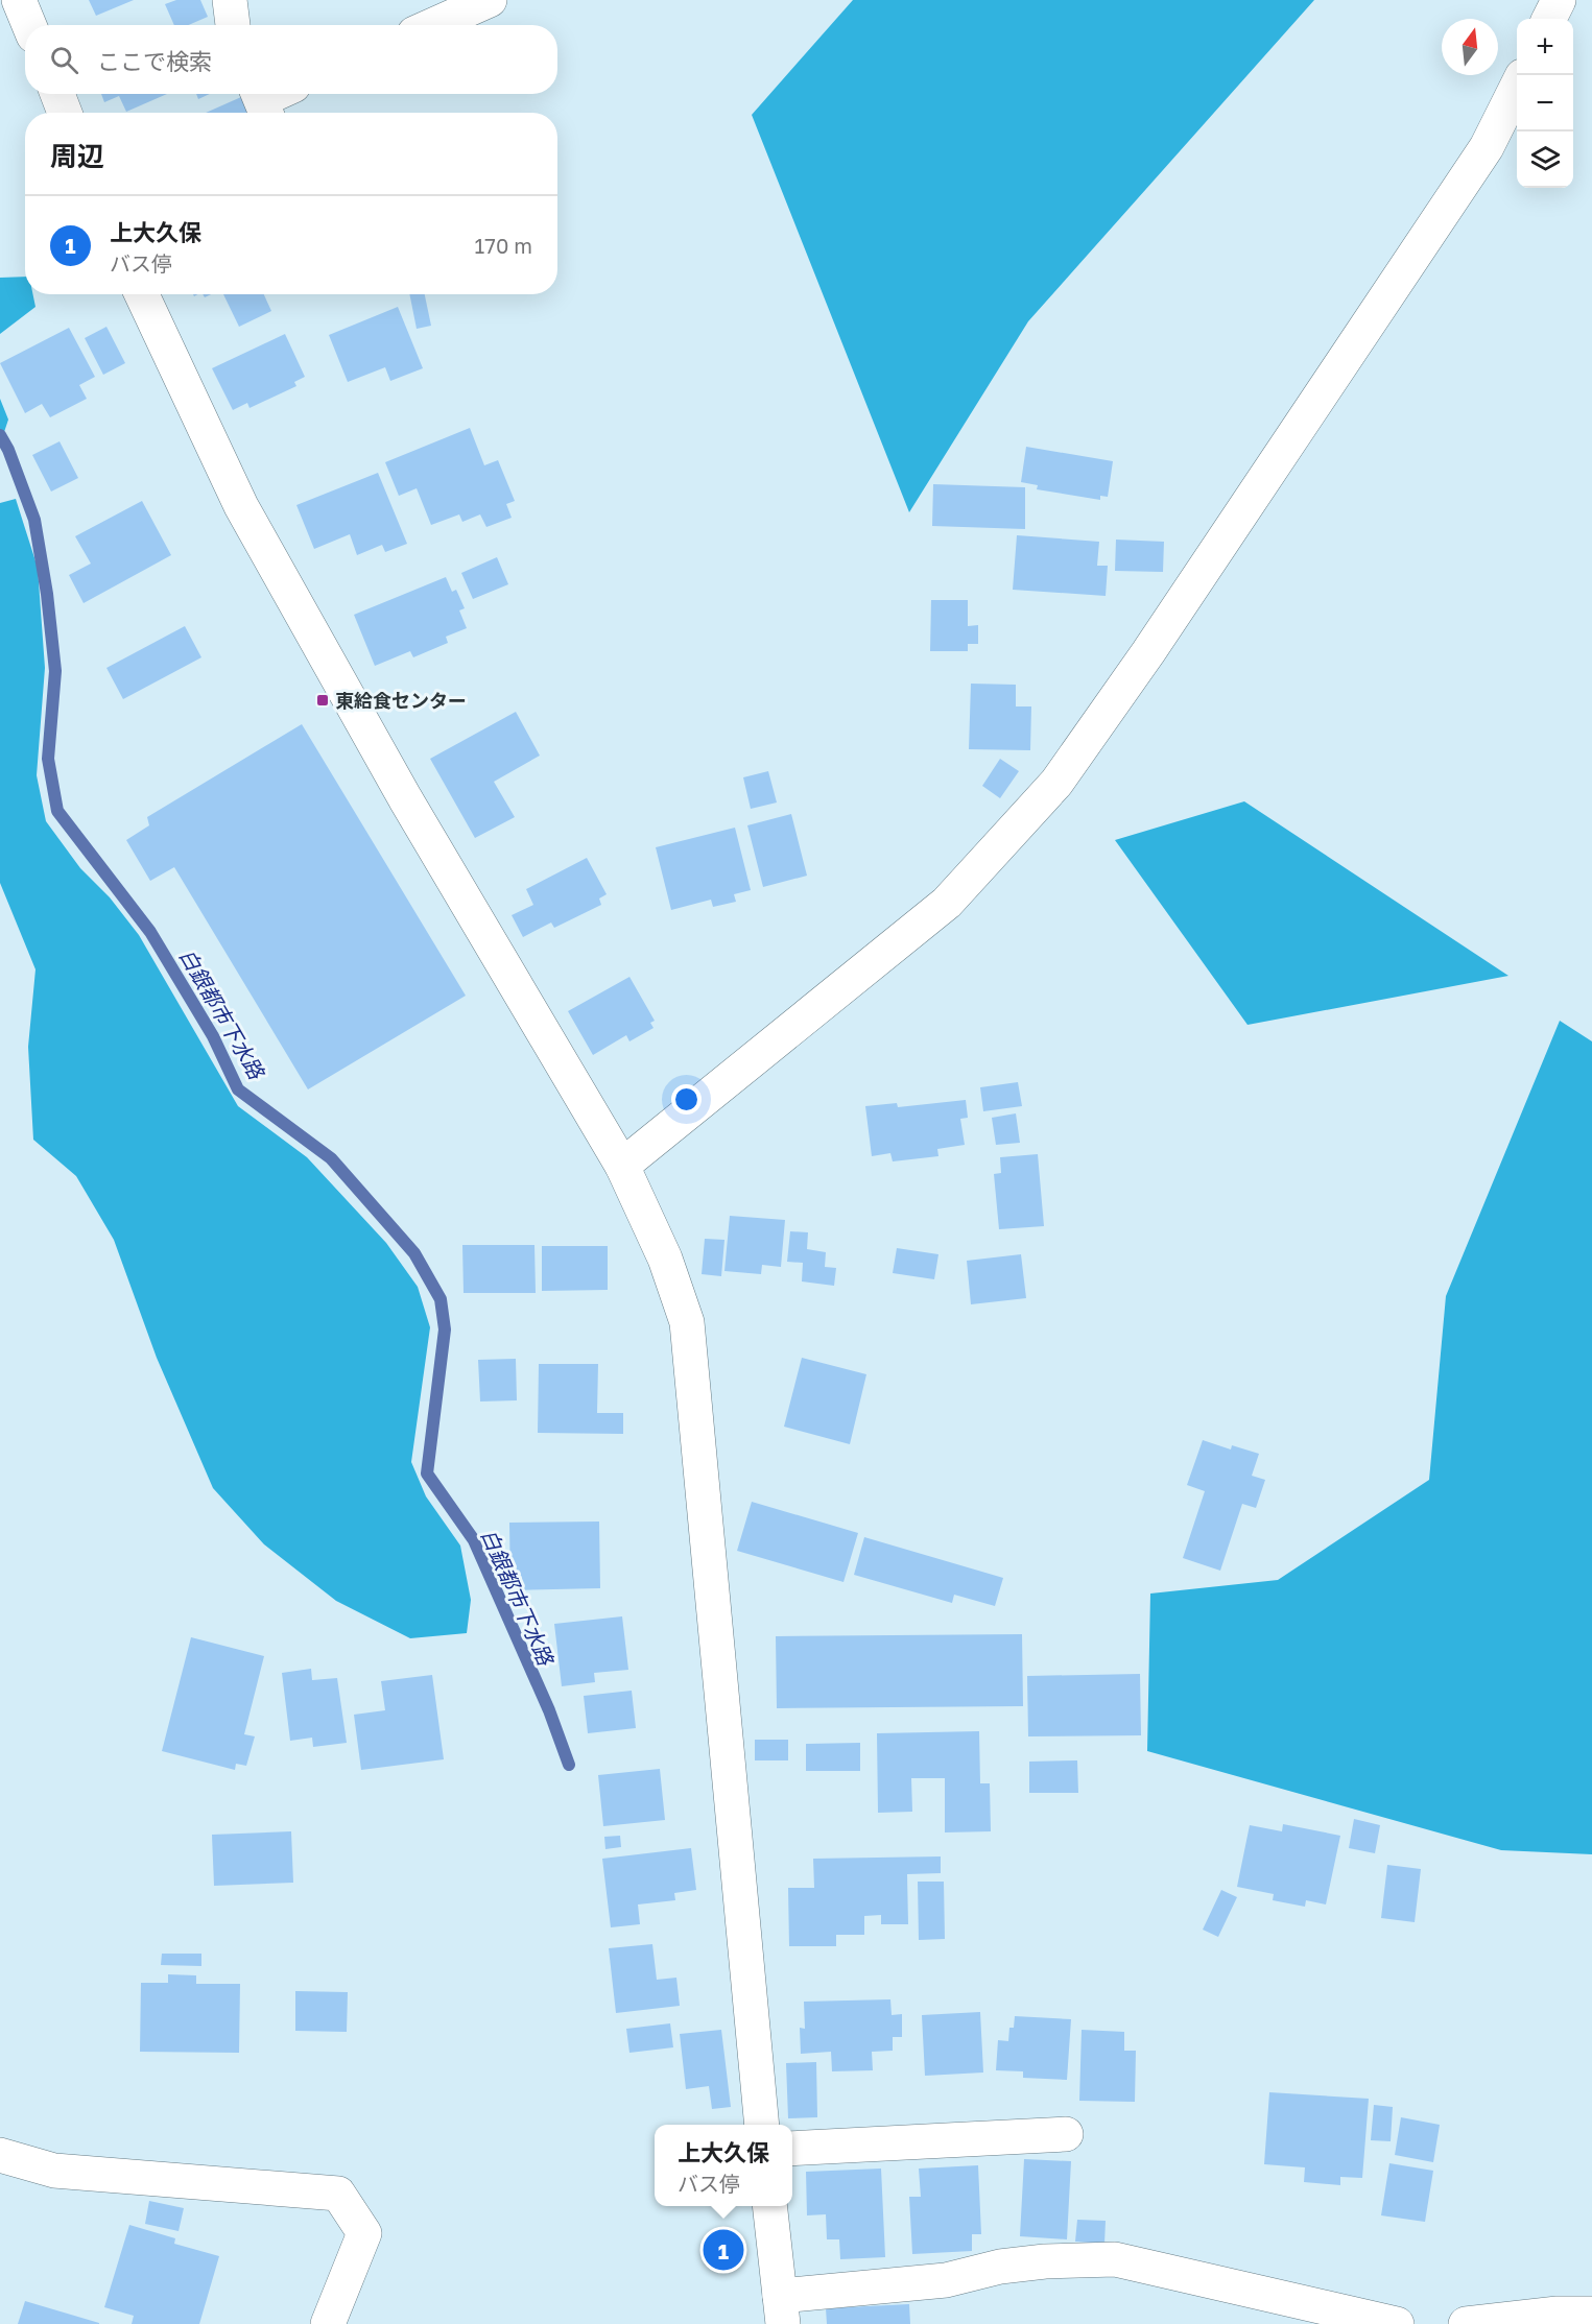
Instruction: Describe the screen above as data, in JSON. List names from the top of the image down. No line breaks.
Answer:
{"water":["白銀都市下水路"],"places":{"transit":["東給食センター"]},"north":"top","page":{"map_buttons":["+","−"],"search":"ここで検索","heading":"周辺","list":[{"mark":"1","name":"上大久保","note":"バス停","value":"170 m"}],"popup":["上大久保","バス停"],"pins":"1"}}
